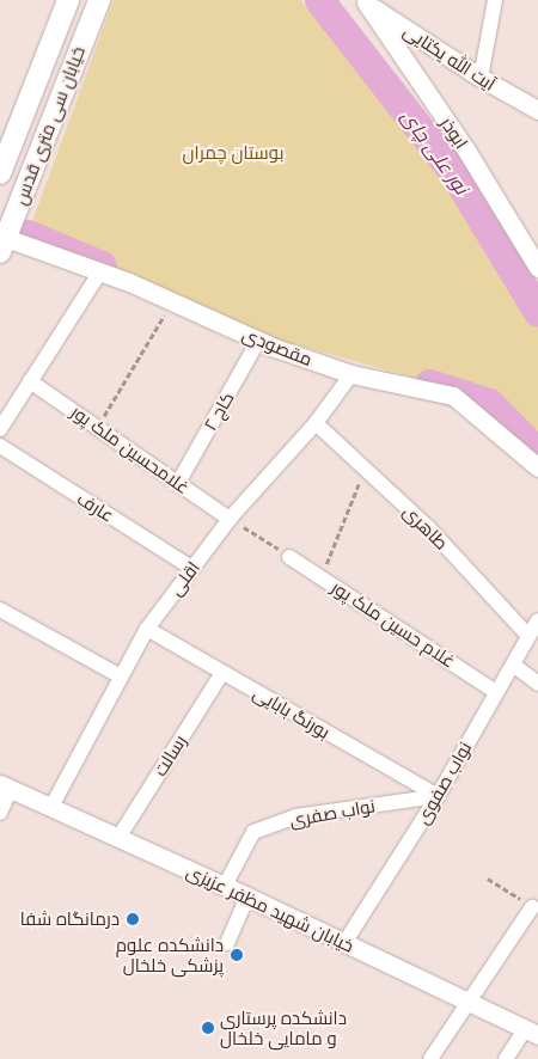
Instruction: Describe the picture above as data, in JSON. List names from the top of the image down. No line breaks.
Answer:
{"streets":{"main road":["خیابان سی متری قدس"],"street":["آیت الله یکتایی","ابوذر","مقصودی","کاج ۲","غلامحسین ملک پور","عارف","طاهری","اقلی","غلام حسین ملک پور","بورنگ بابایی","رسالت","نواب صفوی","نواب صفری","خیابان شهید مظفر عزیزی"]},"crossings":[["آیت الله یکتایی","ابوذر"],["خیابان سی متری قدس","مقصودی"],["مقصودی","کاج ۲"],["مقصودی","اقلی"],["کاج ۲","غلامحسین ملک پور"],["غلامحسین ملک پور","اقلی"],["عارف","اقلی"],["طاهری","اقلی"],["طاهری","نواب صفوی"],["اقلی","بورنگ بابایی"],["اقلی","خیابان شهید مظفر عزیزی"],["غلام حسین ملک پور","نواب صفوی"],["بورنگ بابایی","رسالت"],["بورنگ بابایی","نواب صفوی"],["بورنگ بابایی","نواب صفری"],["رسالت","خیابان شهید مظفر عزیزی"],["نواب صفوی","نواب صفری"],["نواب صفوی","خیابان شهید مظفر عزیزی"],["نواب صفری","خیابان شهید مظفر عزیزی"]],"water":["نور علی چای"],"parks":["بوستان چمران"],"places":["درمانگاه شفا","دانشکده علوم پزشکی خلخال","دانشکده پرستاری و مامایی خلخال"]}
